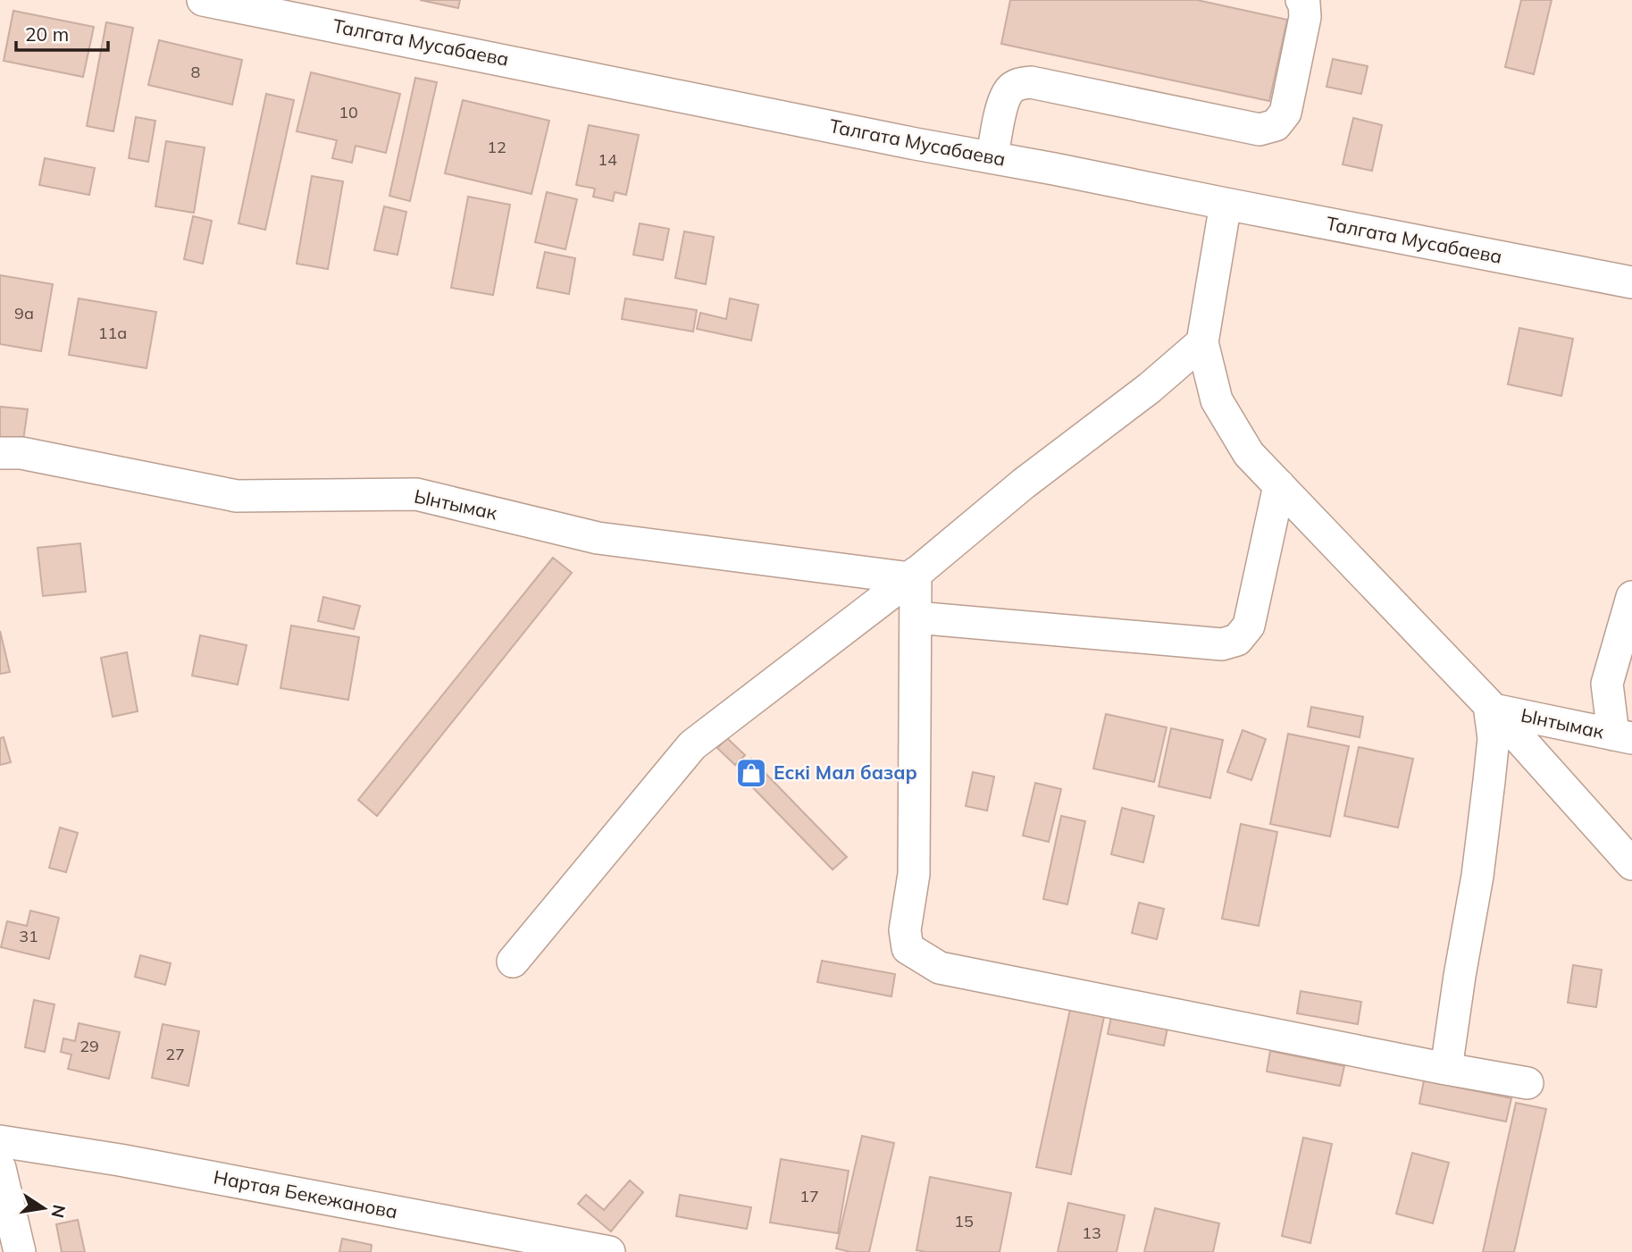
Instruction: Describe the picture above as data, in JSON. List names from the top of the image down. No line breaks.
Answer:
{"streets":{"street":["Талгата Мусабаева","Ынтымак","Нартая Бекежанова"]},"places":{"shop":["Ескі Мал базар"]},"house_numbers":["8","10","12","14","9а","11а","31","29","27","17","15","13"],"scale_bar":"20 m","north":"right"}
